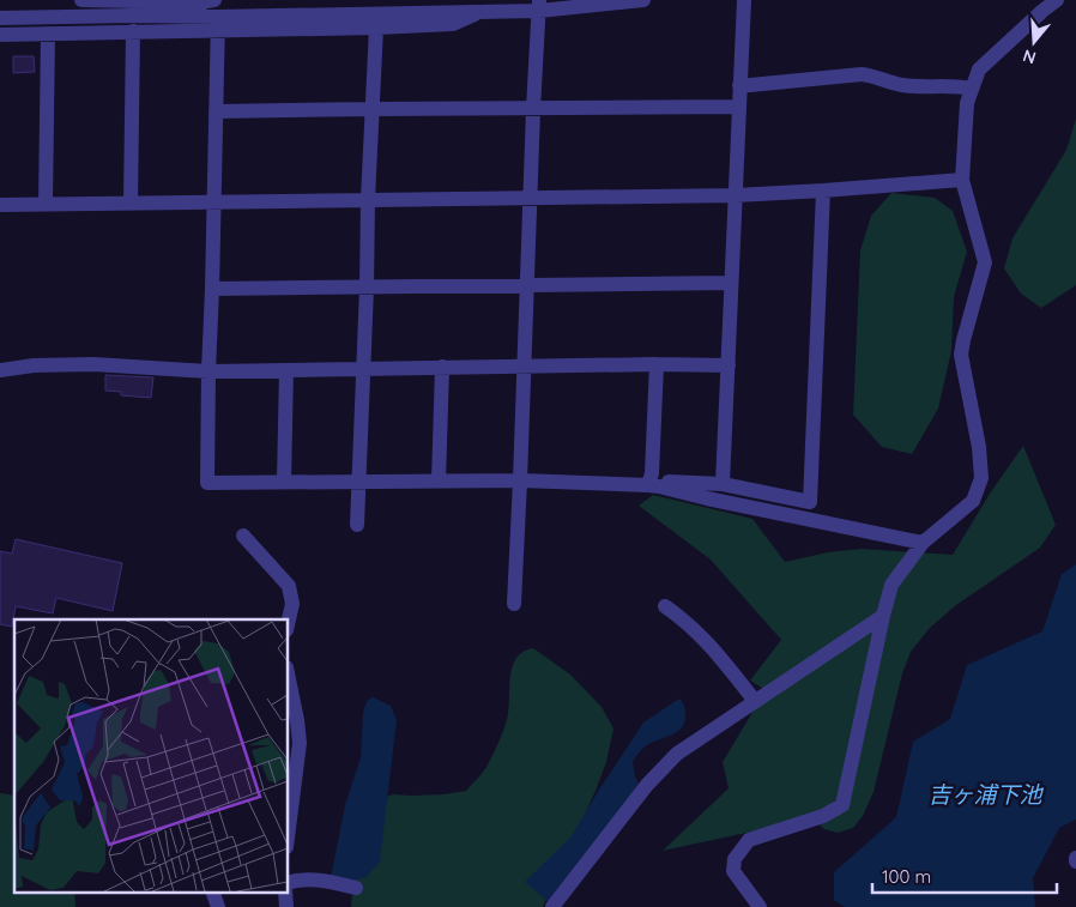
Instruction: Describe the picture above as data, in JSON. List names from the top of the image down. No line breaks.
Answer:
{"water":["吉ヶ浦下池"],"scale_bar":"100 m","north":"bottom"}
